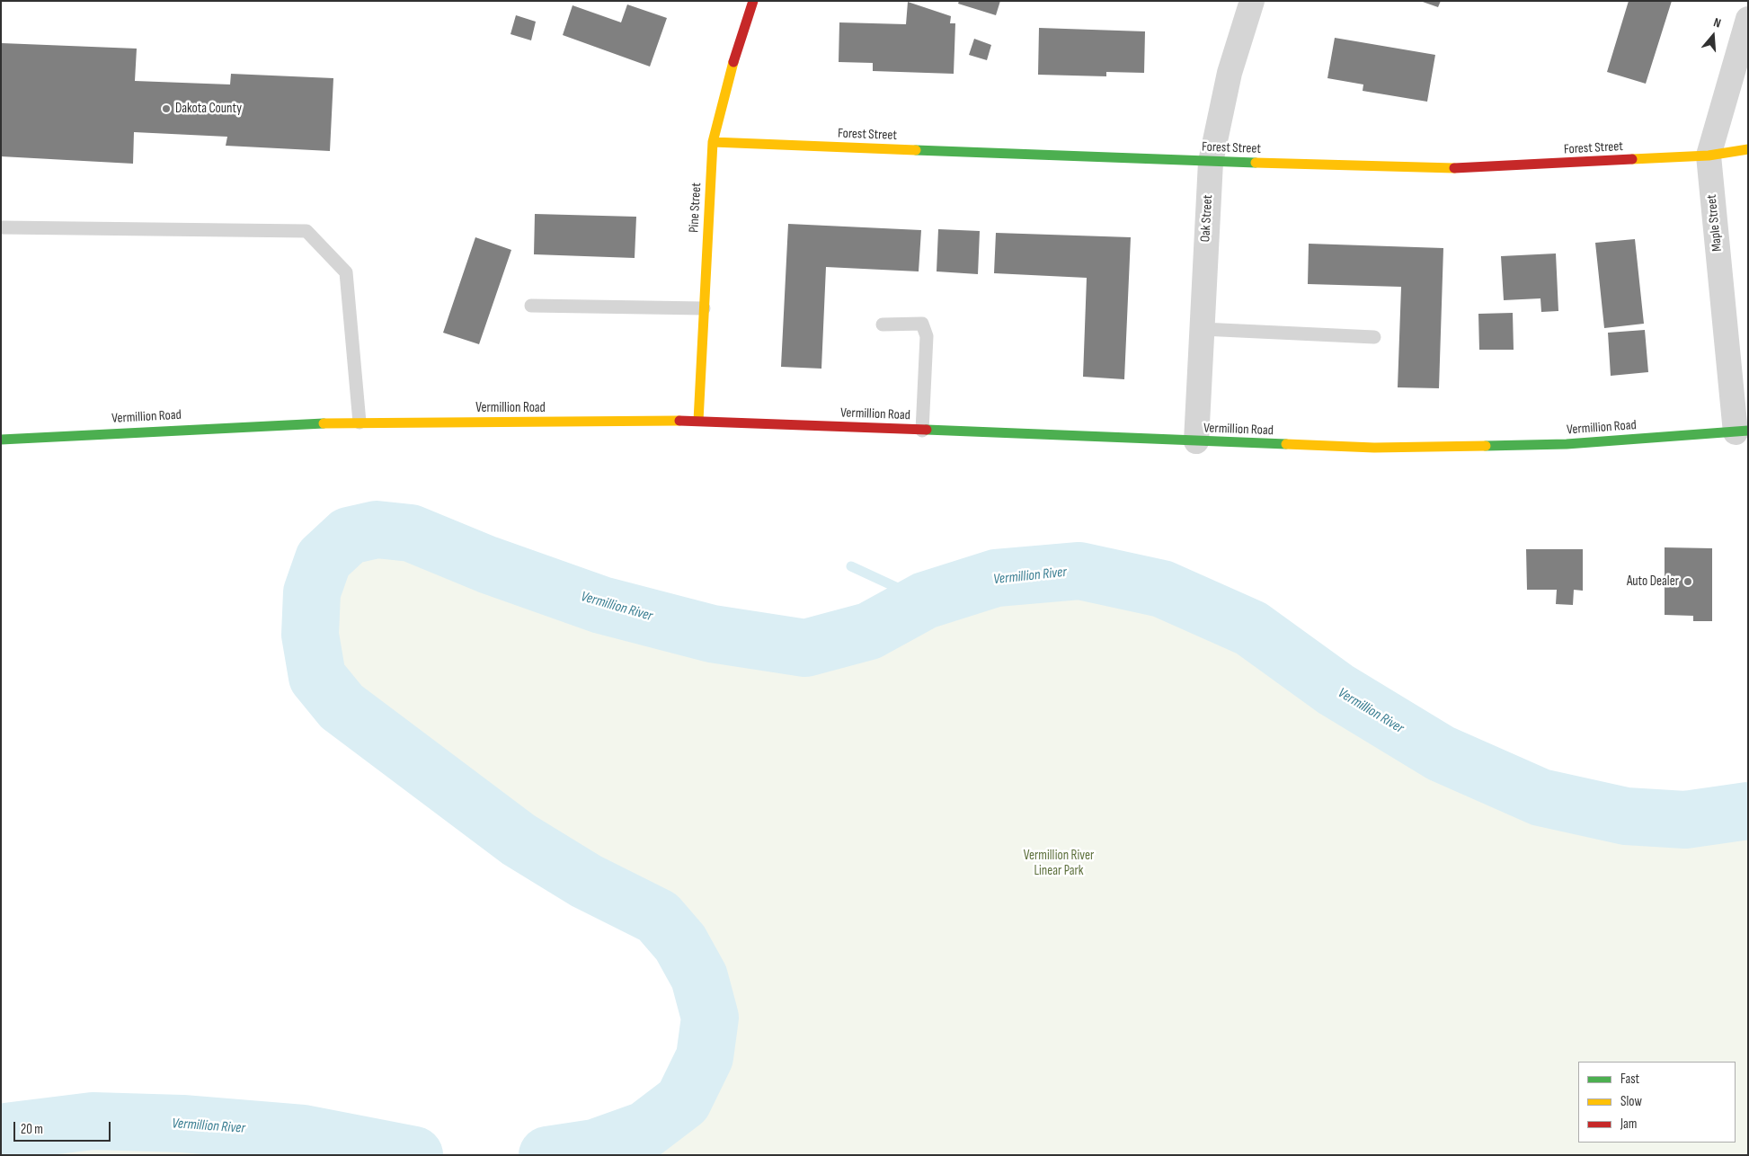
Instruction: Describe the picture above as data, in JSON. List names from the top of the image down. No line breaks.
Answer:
{"streets":{"main road":["Forest Street","Pine Street","Vermillion Road"],"street":["Oak Street","Maple Street"]},"crossings":[["Forest Street","Pine Street"],["Forest Street","Oak Street"],["Forest Street","Maple Street"],["Pine Street","Vermillion Road"],["Oak Street","Vermillion Road"],["Maple Street","Vermillion Road"]],"water":["Vermillion River"],"parks":["Vermillion River Linear Park"],"places":["Dakota County","Auto Dealer"],"legend":["Fast","Slow","Jam"],"scale_bar":"20 m","north":"top"}
